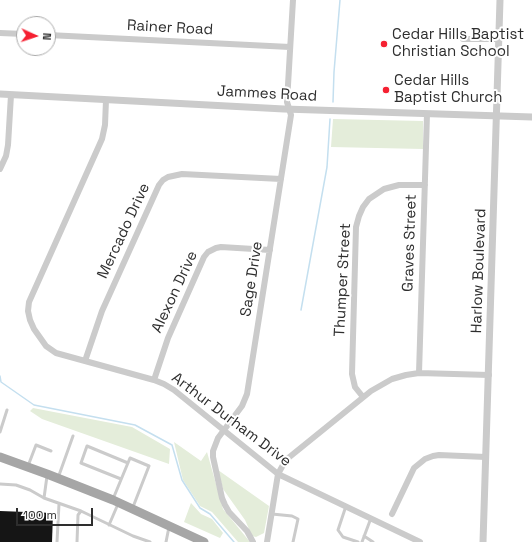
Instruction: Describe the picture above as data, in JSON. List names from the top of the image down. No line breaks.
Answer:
{"streets":{"street":["Rainer Road","Jammes Road","Mercado Drive","Graves Street","Harlow Boulevard","Sage Drive","Thumper Street","Alexon Drive","Arthur Durham Drive"]},"crossings":[["Rainer Road","Sage Drive"],["Jammes Road","Graves Street"],["Jammes Road","Harlow Boulevard"],["Jammes Road","Sage Drive"],["Jammes Road","Arthur Durham Drive"],["Mercado Drive","Sage Drive"],["Mercado Drive","Arthur Durham Drive"],["Graves Street","Thumper Street"],["Sage Drive","Alexon Drive"],["Sage Drive","Arthur Durham Drive"],["Alexon Drive","Arthur Durham Drive"]],"places":["Cedar Hills Baptist Christian School","Cedar Hills Baptist Church"],"scale_bar":"100 m","north":"right"}
